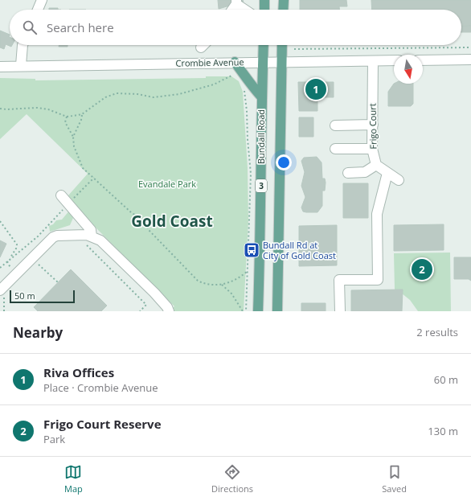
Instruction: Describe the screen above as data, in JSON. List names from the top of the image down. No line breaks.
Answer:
{"streets":{"main road":["Bundall Road","3"],"street":["Crombie Avenue","Frigo Court"]},"crossings":[["Crombie Avenue","Frigo Court"],["Crombie Avenue","Bundall Road"]],"districts":["Gold Coast"],"parks":["Evandale Park"],"places":{"bus stop":["Bundall Rd at City of Gold Coast"]},"scale_bar":"50 m","north":"bottom","page":{"search":"Search here","pins":["1","2"],"scale":"50 m","heading":["Nearby","2 results"],"list":[{"mark":"1","name":"Riva Offices","note":"Place · Crombie Avenue","value":"60 m"},{"mark":"2","name":"Frigo Court Reserve","note":"Park","value":"130 m"}],"nav":["Map","Directions","Saved"]}}
